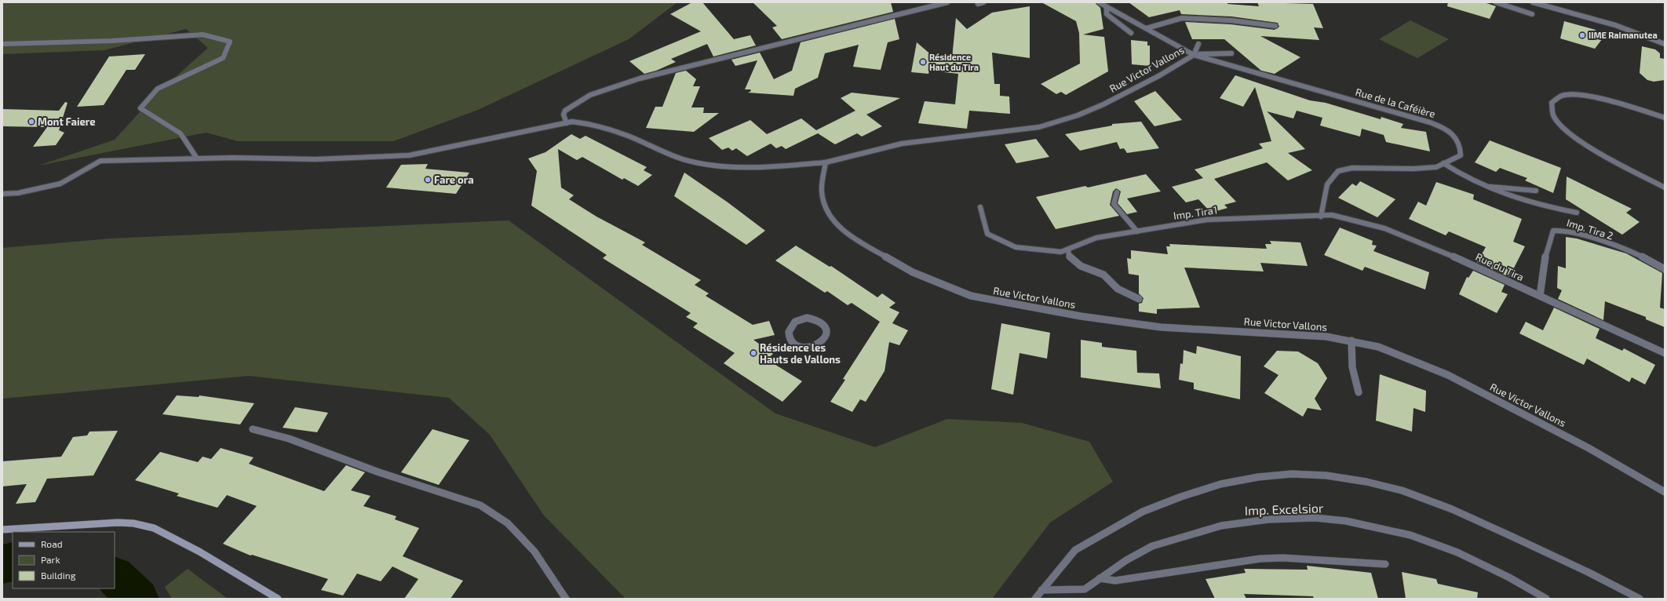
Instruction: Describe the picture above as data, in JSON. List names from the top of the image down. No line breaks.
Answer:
{"streets":{"street":["Rue Victor Vallons","Rue de la Caféière","Imp. Tira1","Imp. Tira 2","Rue du Tira","Imp. Excelsior"]},"crossings":[["Rue Victor Vallons","Rue de la Caféière"],["Rue de la Caféière","Imp. Tira1"],["Rue de la Caféière","Rue du Tira"],["Imp. Tira1","Rue du Tira"],["Imp. Tira 2","Rue du Tira"]],"places":["IIME Raimanutea","Résidence Haut du Tira","Mont Faiere","Fare ora","Résidence les Hauts de Vallons"],"legend":["Road","Park","Building"]}
